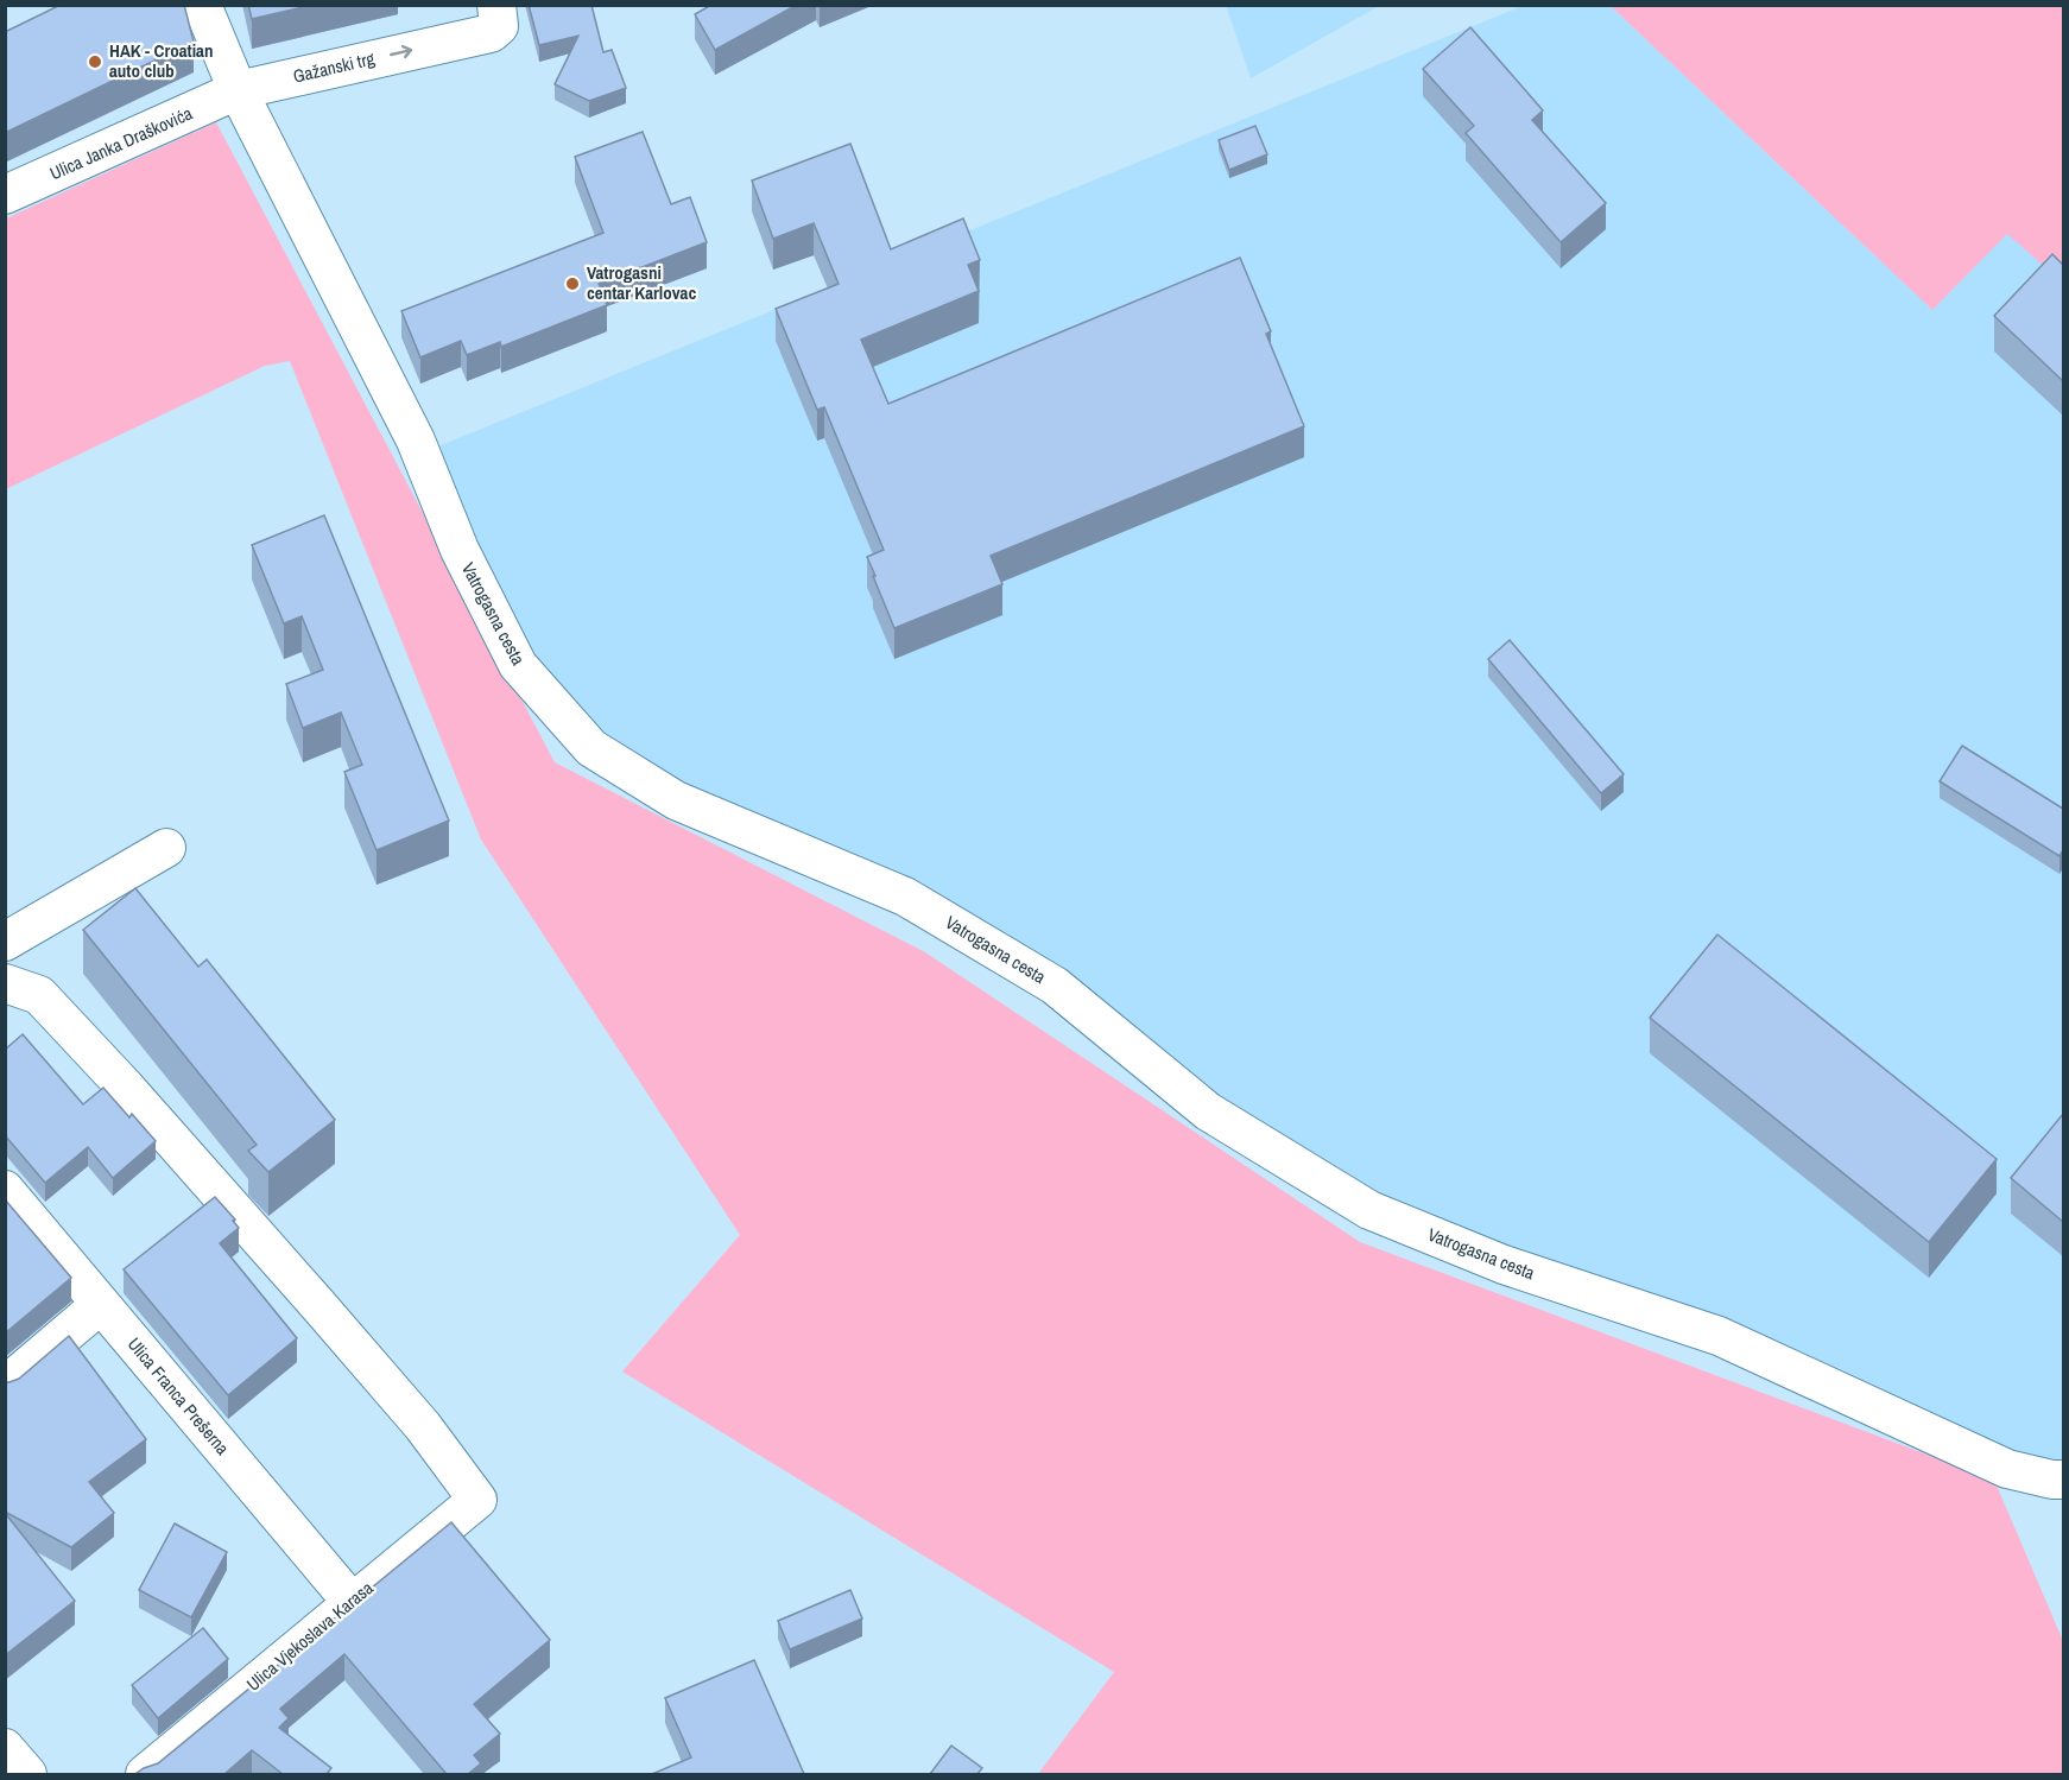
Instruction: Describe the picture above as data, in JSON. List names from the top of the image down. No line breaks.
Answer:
{"streets":{"street":["Gažanski trg","Ulica Janka Draškovića","Vatrogasna cesta","Ulica Franca Prešerna","Ulica Vjekoslava Karasa"]},"crossings":[["Gažanski trg","Ulica Janka Draškovića"],["Gažanski trg","Vatrogasna cesta"],["Ulica Janka Draškovića","Vatrogasna cesta"],["Ulica Franca Prešerna","Ulica Vjekoslava Karasa"]],"one_way":["Gažanski trg"],"places":["HAK - Croatian auto club","Vatrogasni centar Karlovac"]}
